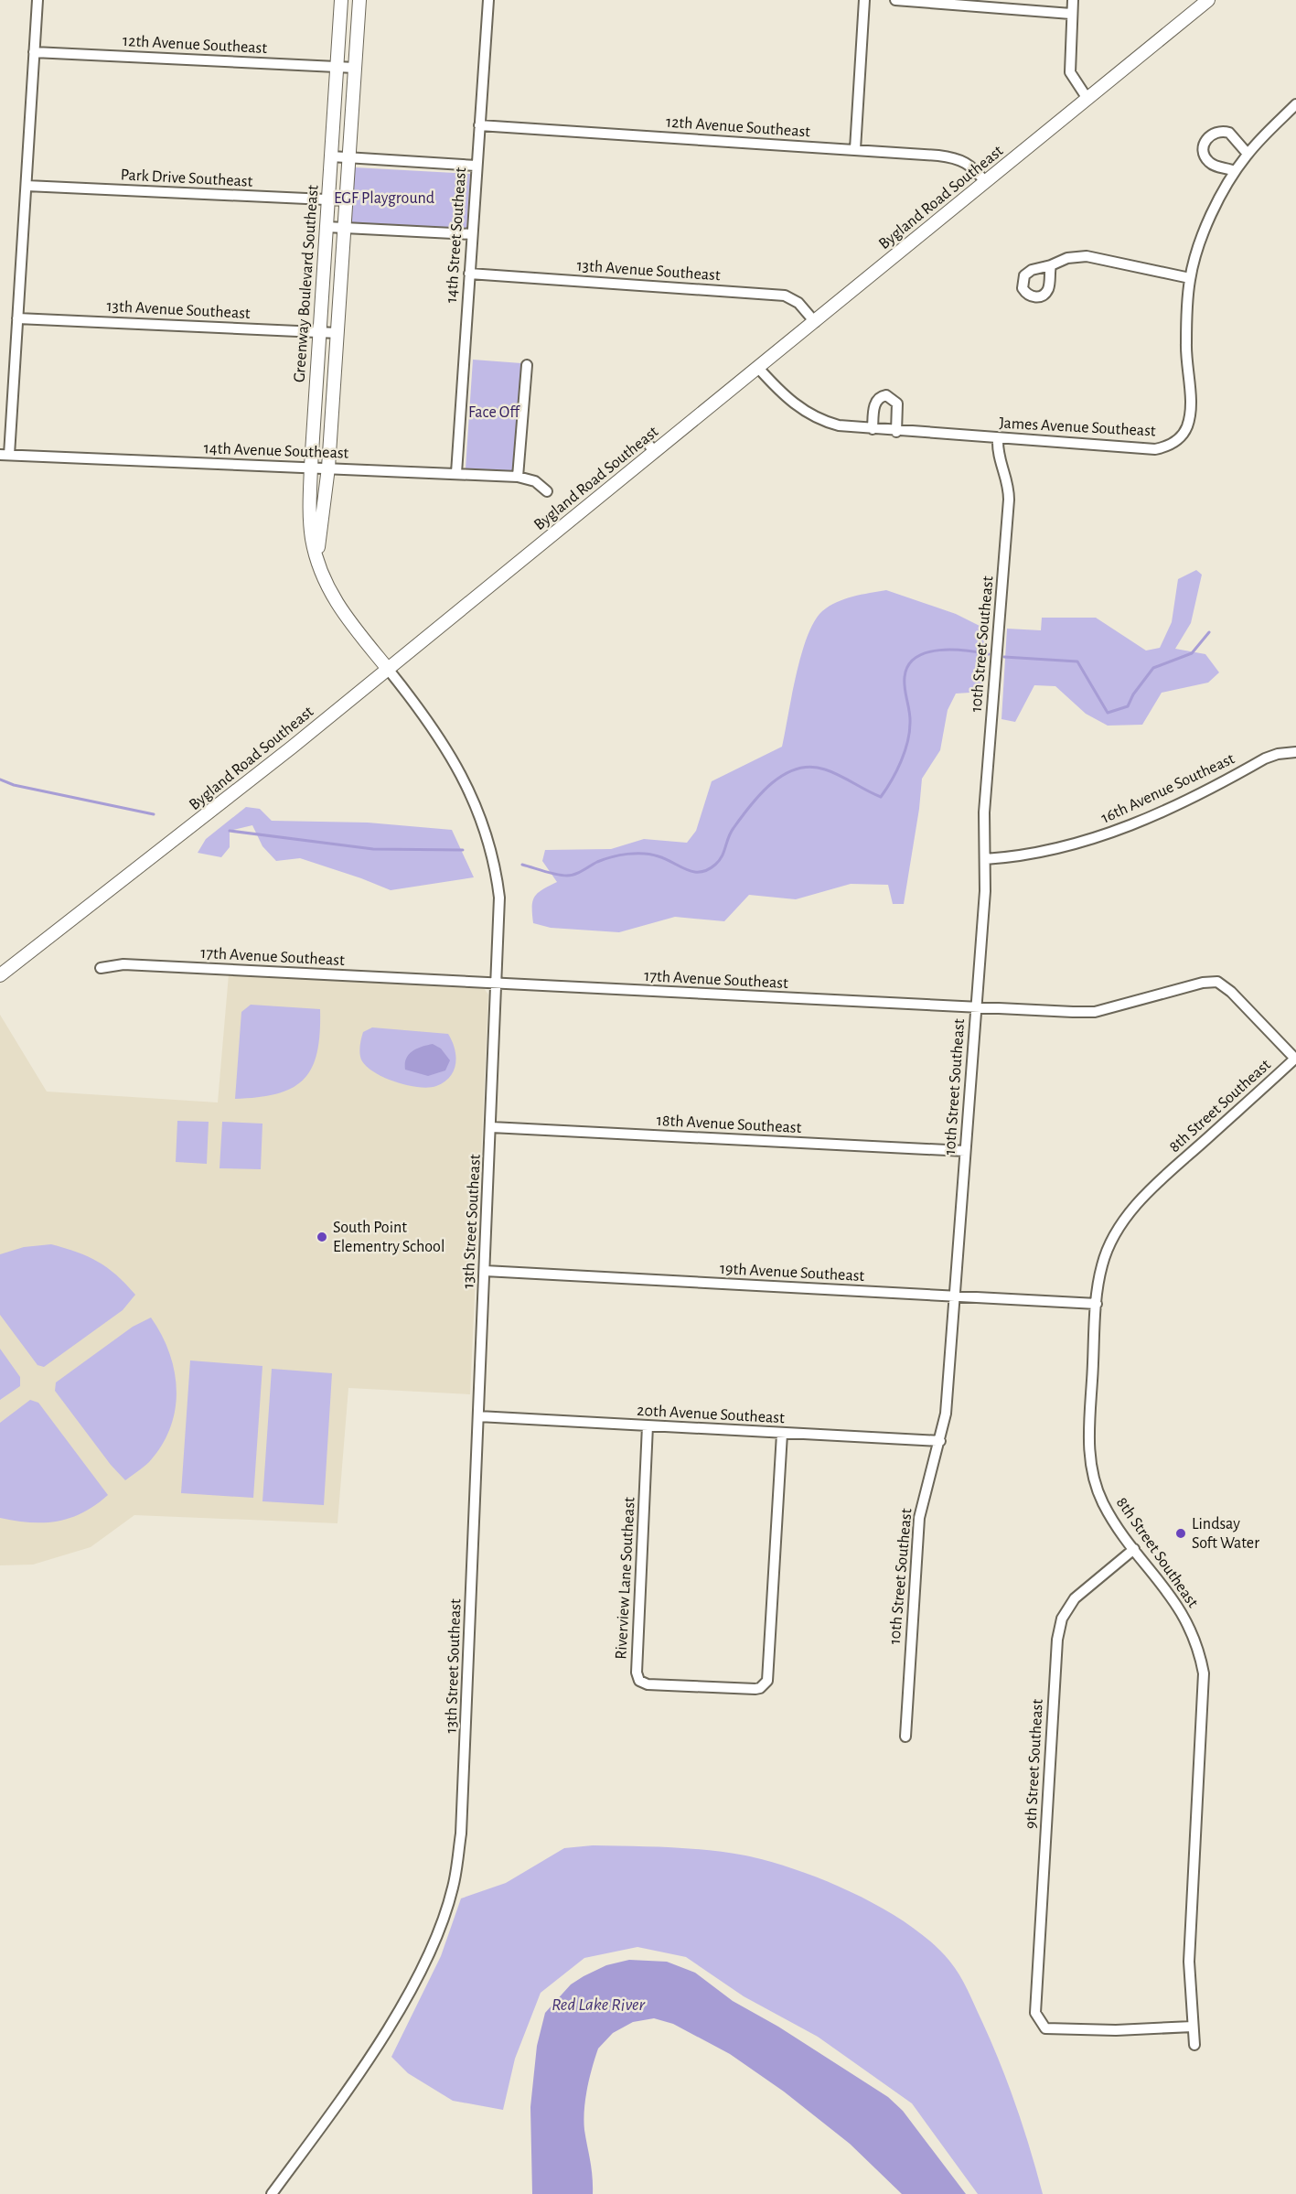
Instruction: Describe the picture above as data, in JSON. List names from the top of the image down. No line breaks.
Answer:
{"streets":{"street":["12th Avenue Southeast","Park Drive Southeast","Bygland Road Southeast","14th Street Southeast","13th Avenue Southeast","Greenway Boulevard Southeast","James Avenue Southeast","14th Avenue Southeast","10th Street Southeast","16th Avenue Southeast","17th Avenue Southeast","8th Street Southeast","18th Avenue Southeast","13th Street Southeast","19th Avenue Southeast","20th Avenue Southeast","Riverview Lane Southeast","9th Street Southeast"]},"crossings":[["12th Avenue Southeast","Bygland Road Southeast"],["12th Avenue Southeast","14th Street Southeast"],["12th Avenue Southeast","Greenway Boulevard Southeast"],["Park Drive Southeast","Greenway Boulevard Southeast"],["Bygland Road Southeast","13th Avenue Southeast"],["Bygland Road Southeast","Greenway Boulevard Southeast"],["Bygland Road Southeast","James Avenue Southeast"],["Bygland Road Southeast","13th Street Southeast"],["14th Street Southeast","13th Avenue Southeast"],["14th Street Southeast","14th Avenue Southeast"],["13th Avenue Southeast","Greenway Boulevard Southeast"],["Greenway Boulevard Southeast","14th Avenue Southeast"],["Greenway Boulevard Southeast","13th Street Southeast"],["James Avenue Southeast","10th Street Southeast"],["10th Street Southeast","16th Avenue Southeast"],["10th Street Southeast","17th Avenue Southeast"],["10th Street Southeast","18th Avenue Southeast"],["10th Street Southeast","19th Avenue Southeast"],["10th Street Southeast","20th Avenue Southeast"],["17th Avenue Southeast","8th Street Southeast"],["17th Avenue Southeast","13th Street Southeast"],["8th Street Southeast","19th Avenue Southeast"],["8th Street Southeast","9th Street Southeast"],["18th Avenue Southeast","13th Street Southeast"],["13th Street Southeast","19th Avenue Southeast"],["13th Street Southeast","20th Avenue Southeast"],["20th Avenue Southeast","Riverview Lane Southeast"]],"water":["Red Lake River"],"parks":["EGF Playground","Face Off"],"places":["South Point Elementry School","Lindsay Soft Water"]}
